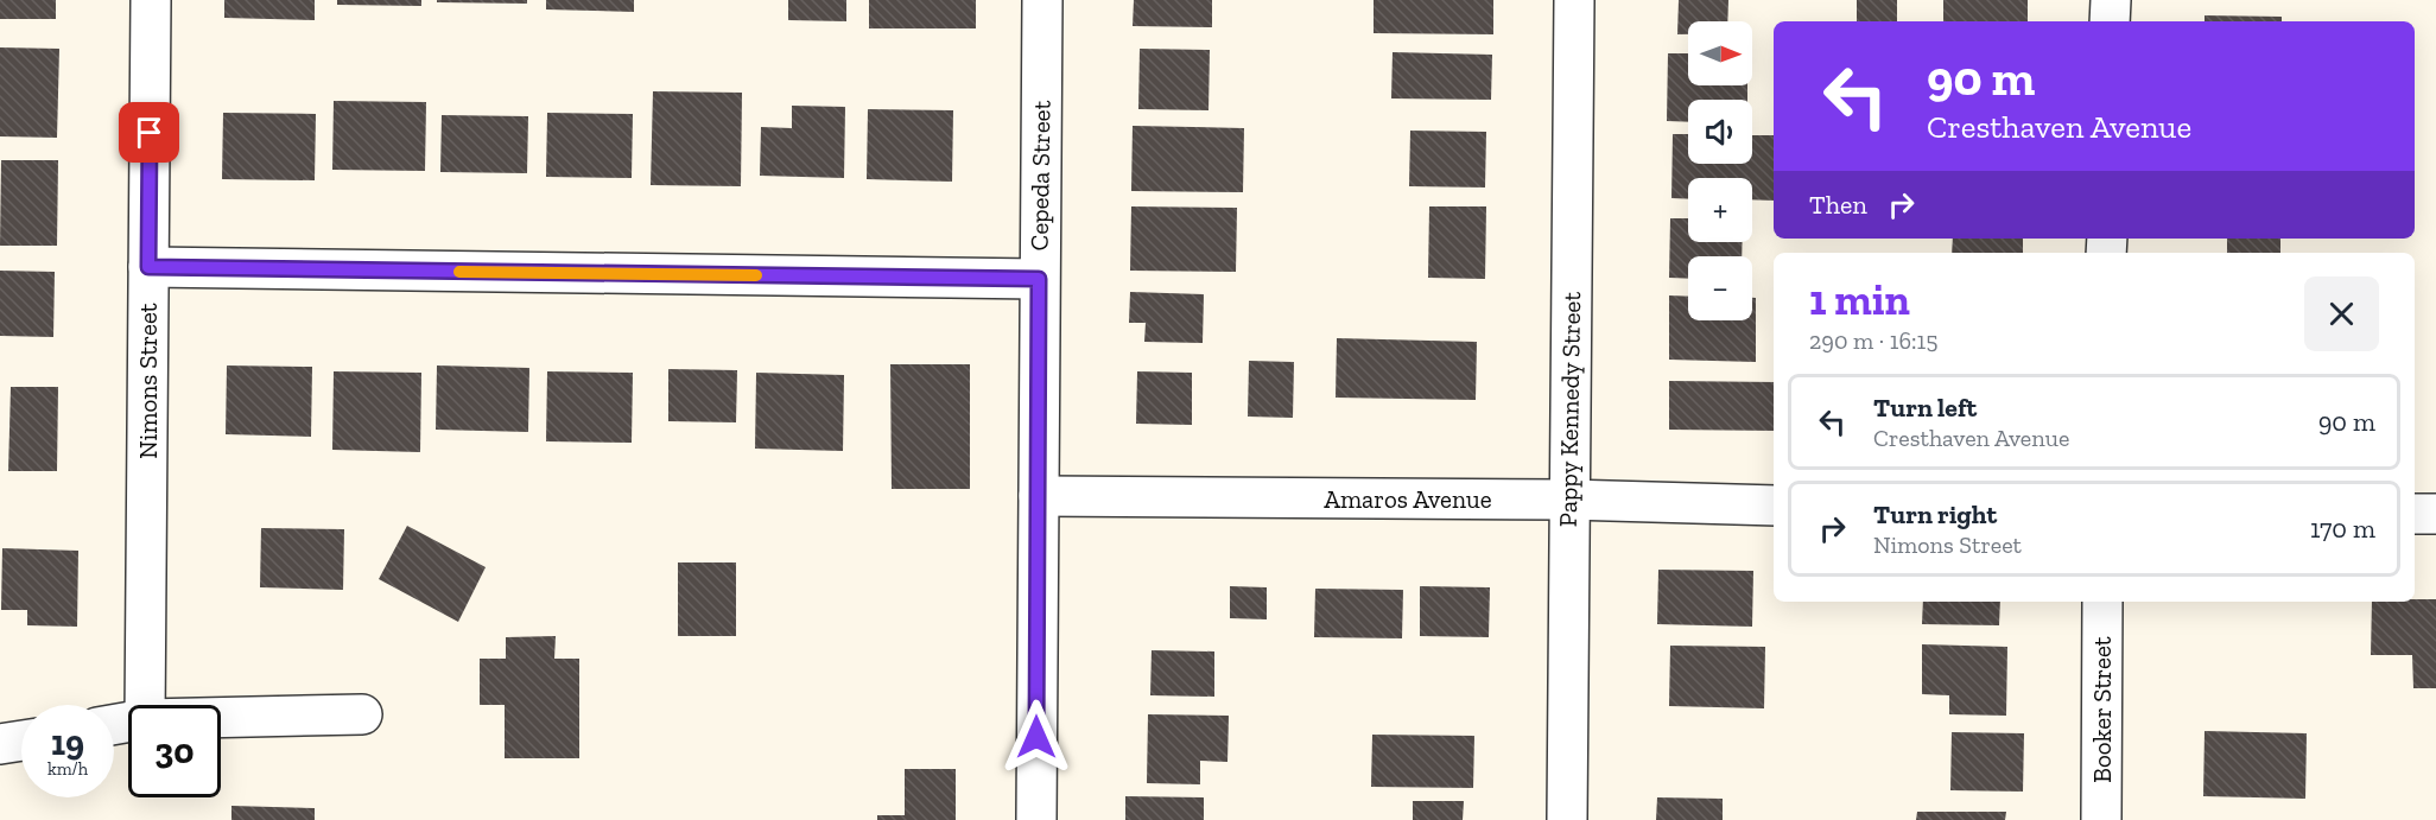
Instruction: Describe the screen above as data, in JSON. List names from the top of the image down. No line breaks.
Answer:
{"streets":{"street":["Cepeda Street","Nimons Street","Pappy Kennedy Street","Amaros Avenue","Booker Street"]},"crossings":[["Cepeda Street","Amaros Avenue"],["Pappy Kennedy Street","Amaros Avenue"]],"north":"right","page":{"map_buttons":["+","−"],"turn":["90 m","Cresthaven Avenue"],"then":"Then","heading":["1 min","290 m · 16:15"],"list":[{"name":"Turn left","note":"Cresthaven Avenue","value":"90 m"},{"name":"Turn right","note":"Nimons Street","value":"170 m"}],"speed":"19 km/h","limit":"30"}}
